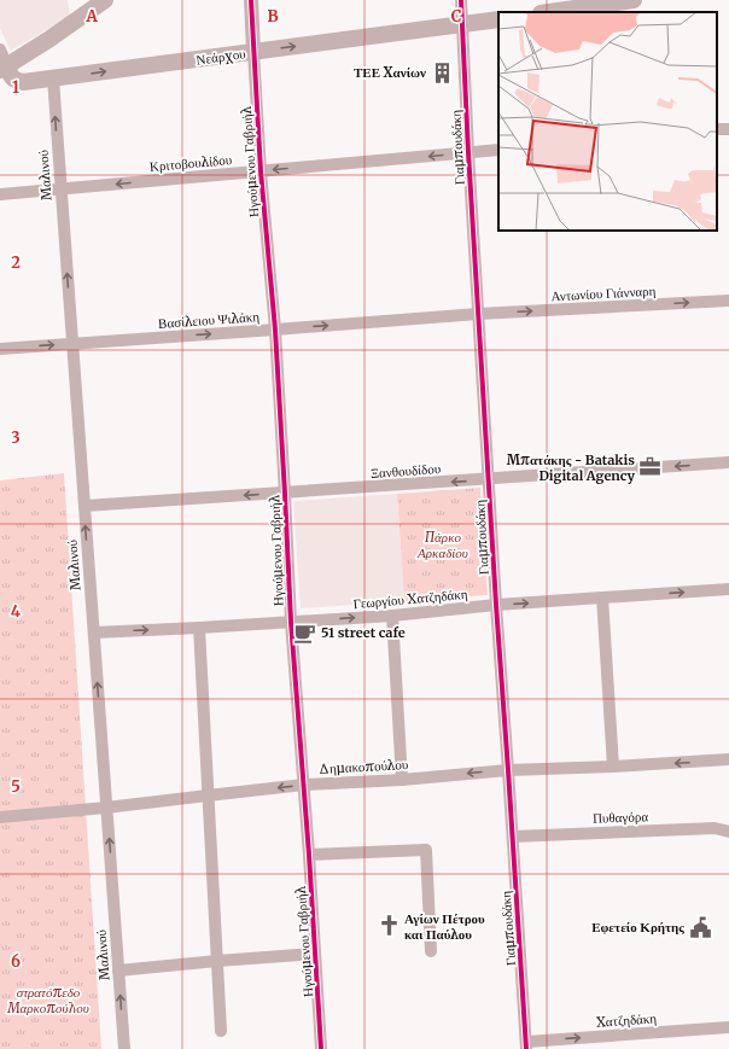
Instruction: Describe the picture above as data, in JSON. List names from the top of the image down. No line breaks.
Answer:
{"streets":{"main road":["Νεάρχου"],"street":["Γιαμπουδάκη","Ηγούμενου Γαβριήλ","Κριτοβουλίδου","Μαλινού","Αντωνίου Γιάνναρη","Βασίλειου Ψιλάκη","Ξανθουδίδου","Γεωργίου Χατζηδάκη","Δημακοπούλου","Πυθαγόρα","Χατζηδάκη"]},"crossings":[["Νεάρχου","Γιαμπουδάκη"],["Νεάρχου","Ηγούμενου Γαβριήλ"],["Νεάρχου","Μαλινού"],["Γιαμπουδάκη","Κριτοβουλίδου"],["Γιαμπουδάκη","Αντωνίου Γιάνναρη"],["Γιαμπουδάκη","Βασίλειου Ψιλάκη"],["Γιαμπουδάκη","Ξανθουδίδου"],["Γιαμπουδάκη","Γεωργίου Χατζηδάκη"],["Γιαμπουδάκη","Δημακοπούλου"],["Γιαμπουδάκη","Πυθαγόρα"],["Γιαμπουδάκη","Χατζηδάκη"],["Ηγούμενου Γαβριήλ","Κριτοβουλίδου"],["Ηγούμενου Γαβριήλ","Βασίλειου Ψιλάκη"],["Ηγούμενου Γαβριήλ","Ξανθουδίδου"],["Ηγούμενου Γαβριήλ","Γεωργίου Χατζηδάκη"],["Ηγούμενου Γαβριήλ","Δημακοπούλου"],["Κριτοβουλίδου","Μαλινού"],["Μαλινού","Βασίλειου Ψιλάκη"],["Μαλινού","Ξανθουδίδου"],["Μαλινού","Γεωργίου Χατζηδάκη"],["Μαλινού","Δημακοπούλου"],["Αντωνίου Γιάνναρη","Βασίλειου Ψιλάκη"]],"one_way":["Νεάρχου","Κριτοβουλίδου","Αντωνίου Γιάνναρη","Βασίλειου Ψιλάκη","Ξανθουδίδου","Γεωργίου Χατζηδάκη","Δημακοπούλου","Χατζηδάκη"],"parks":["Πάρκο Αρκαδίου","στρατόπεδο Μαρκοπούλου"],"places":{"building":["ΤΕΕ Χανίων"],"office":["Μπατάκης - Batakis Digital Agency"],"cafe":["51 street cafe"],"church":["Αγίων Πέτρου και Παύλου"],"public building":["Εφετείο Κρήτης"]},"grid":{"columns":["A","B","C"],"rows":["1","2","3","4","5","6"]}}
